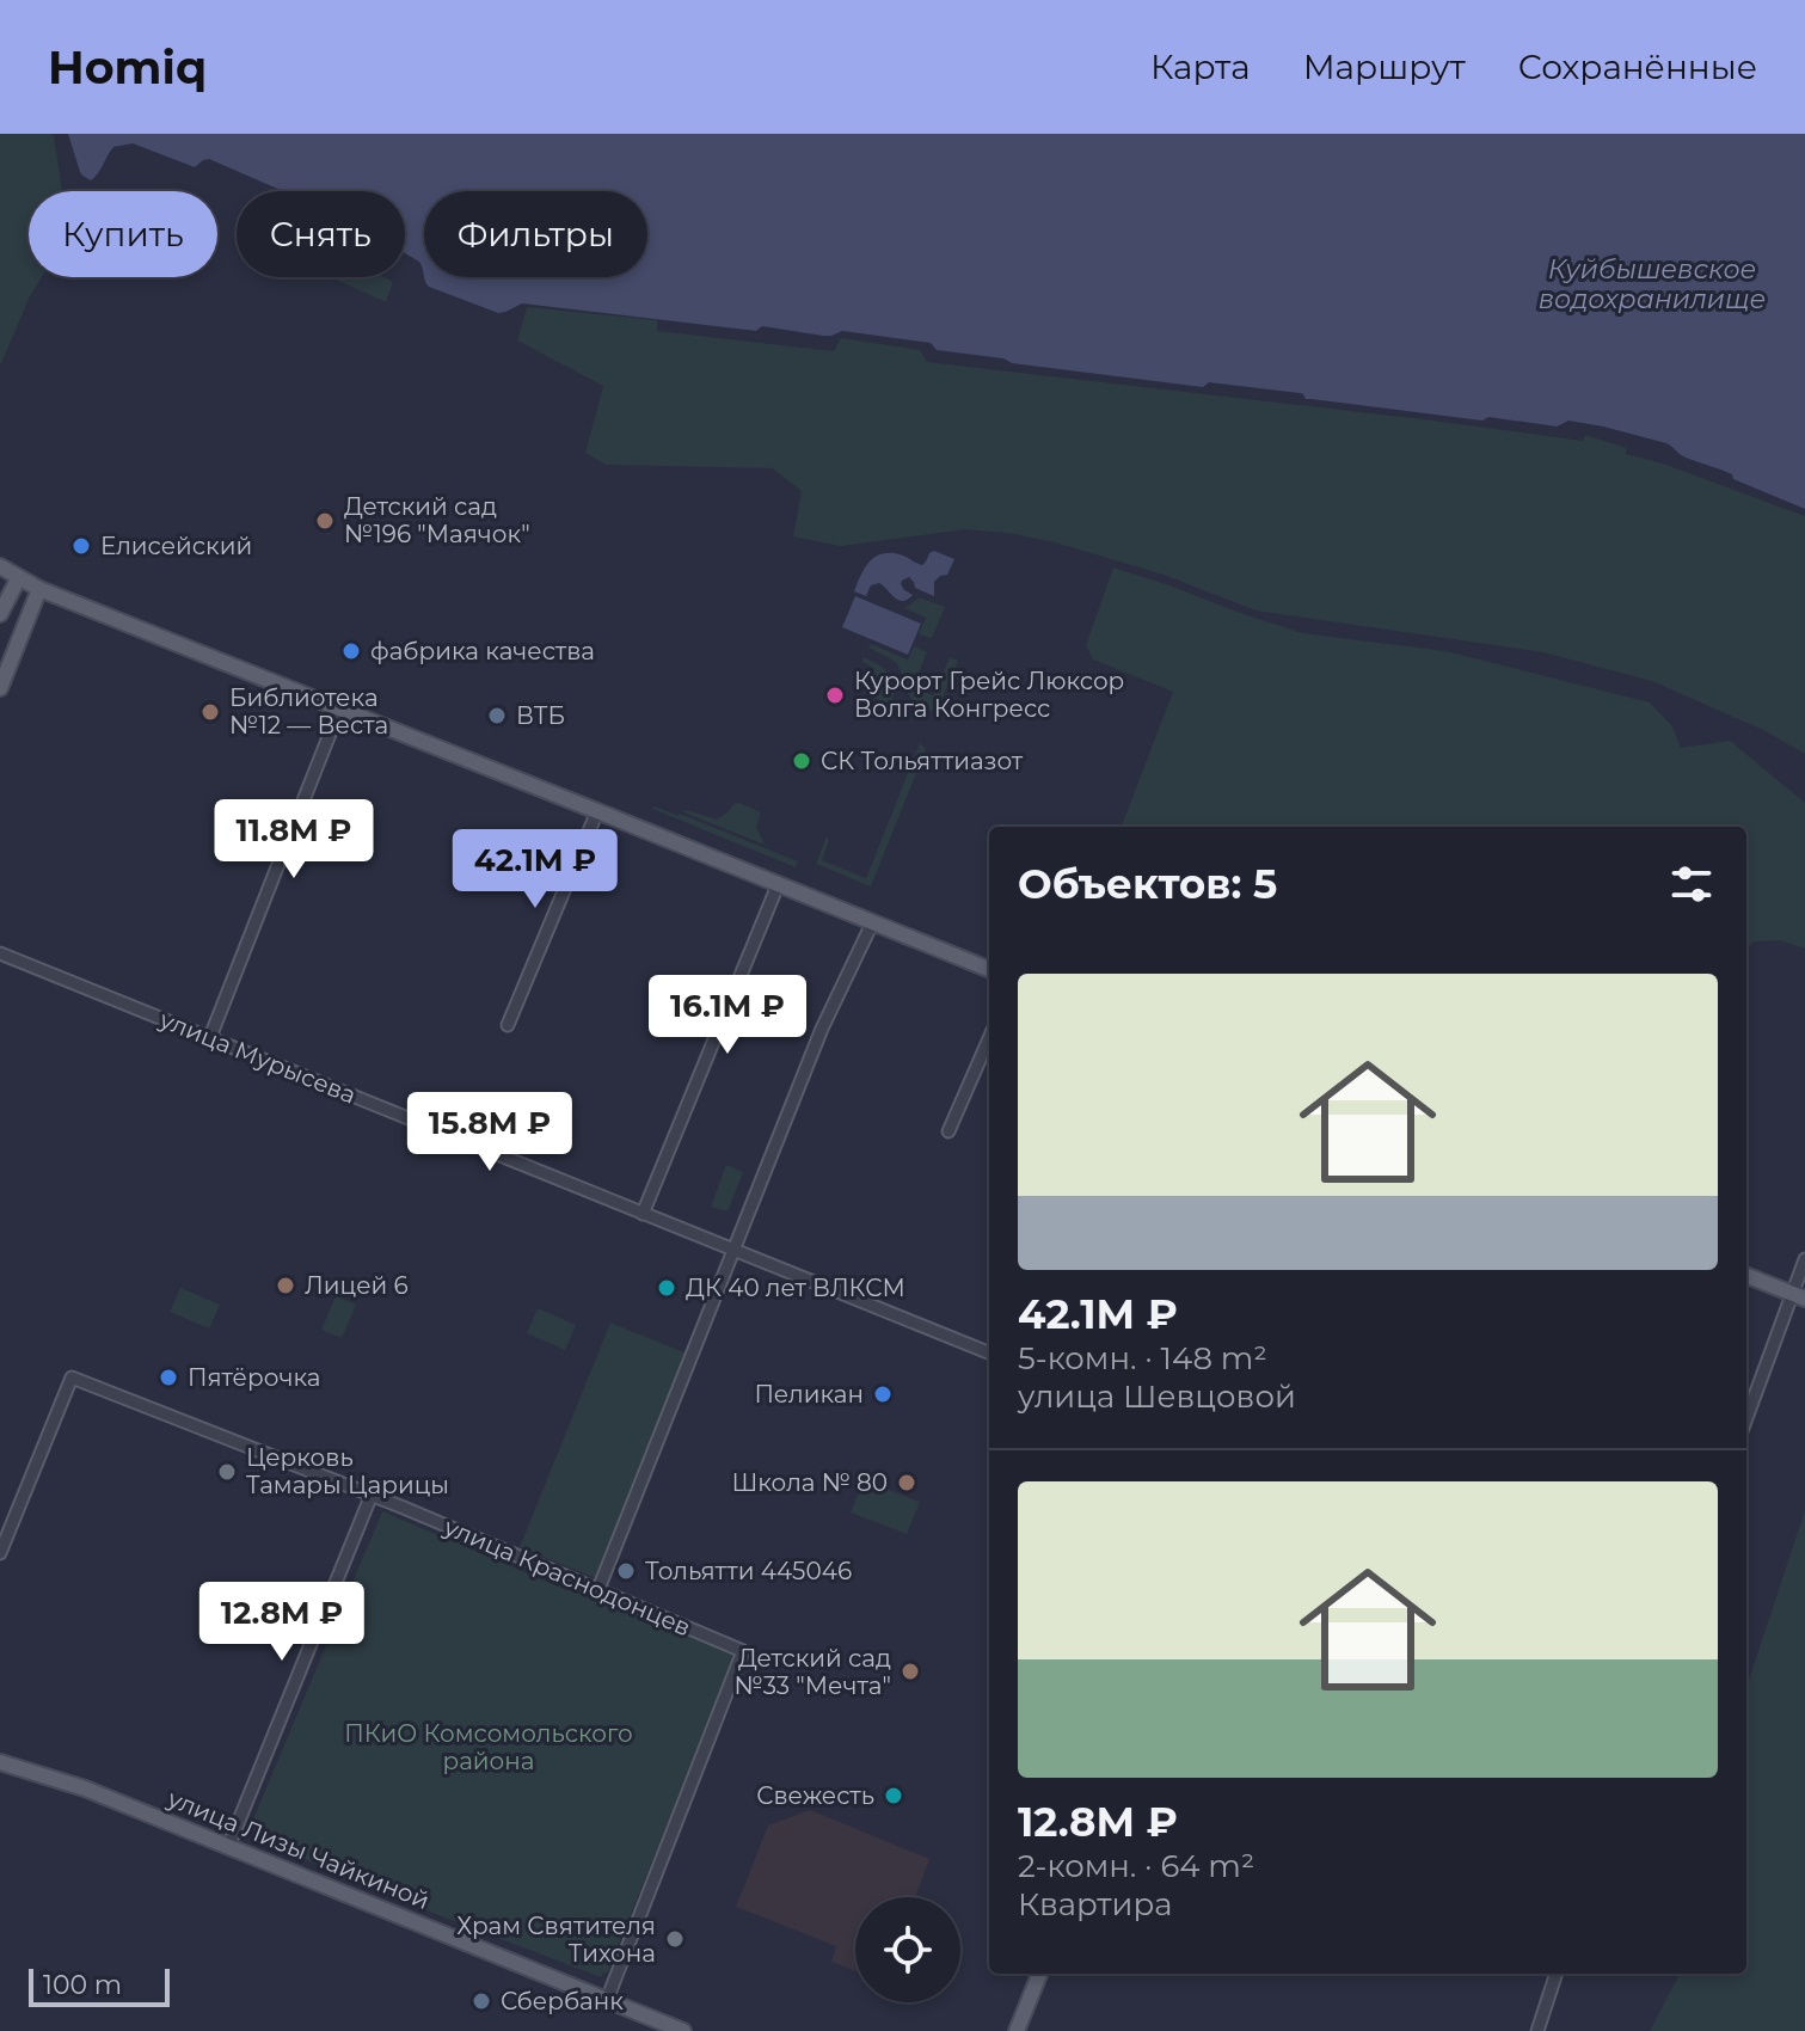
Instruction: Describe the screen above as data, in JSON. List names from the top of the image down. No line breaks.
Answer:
{"streets":{"main road":["улица Лизы Чайкиной"],"street":["улица Мурысева","улица Краснодонцев"]},"crossings":[["улица Краснодонцев","улица Лизы Чайкиной"]],"water":["Куйбышевское водохранилище"],"parks":["ПКиО Комсомольского района"],"places":["Детский сад №196 \"Маячок\"","Елисейский","фабрика качества","Курорт Грейс Люксор Волга Конгресс","Библиотека №12 — Веста","ВТБ","СК Тольяттиазот","Лицей 6","ДК 40 лет ВЛКСМ","Пятёрочка","Пеликан","Церковь Тамары Царицы","Школа № 80","Тольятти 445046","Детский сад №33 \"Мечта\"","Свежесть","Храм Святителя Тихона","Сбербанк"],"scale_bar":"100 m","page":{"header":"Homiq","nav":["Карта","Маршрут","Сохранённые"],"chip":["Купить","Снять","Фильтры"],"price":["11.8M ₽","42.1M ₽","16.1M ₽","15.8M ₽","12.8M ₽"],"heading":"Объектов: 5","list":[{"name":"42.1M ₽","note":"5-комн. · 148 m² · улица Шевцовой"},{"name":"12.8M ₽","note":"2-комн. · 64 m² · Квартира"}],"scale":"100 m"}}
